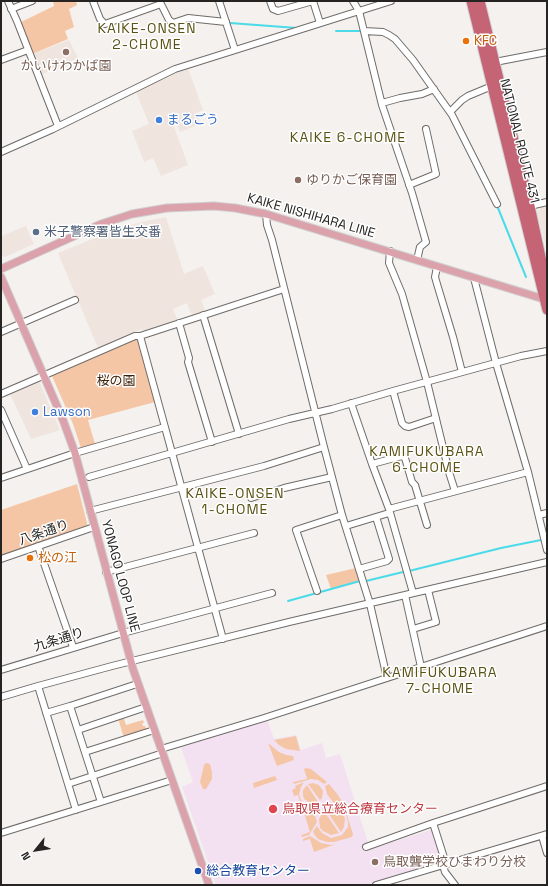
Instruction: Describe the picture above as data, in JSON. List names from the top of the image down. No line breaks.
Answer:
{"streets":{"highway":["NATIONAL ROUTE 431"],"main road":["KAIKE NISHIHARA LINE","YONAGO LOOP LINE"],"street":["八条通り","九条通り"]},"crossings":[["NATIONAL ROUTE 431","KAIKE NISHIHARA LINE"],["八条通り","YONAGO LOOP LINE"],["YONAGO LOOP LINE","九条通り"]],"districts":["KAIKE-ONSEN 2-CHOME","KAIKE 6-CHOME","KAMIFUKUBARA 6-CHOME","KAIKE-ONSEN 1-CHOME","KAMIFUKUBARA 7-CHOME"],"parks":["桜の園"],"places":["KFC","かいけわかば園","まるごう","ゆりかご保育園","米子警察署皆生交番","Lawson","松の江","鳥取県立総合療育センター","鳥取聾学校ひまわり分校","総合教育センター"],"north":"bottom left"}
